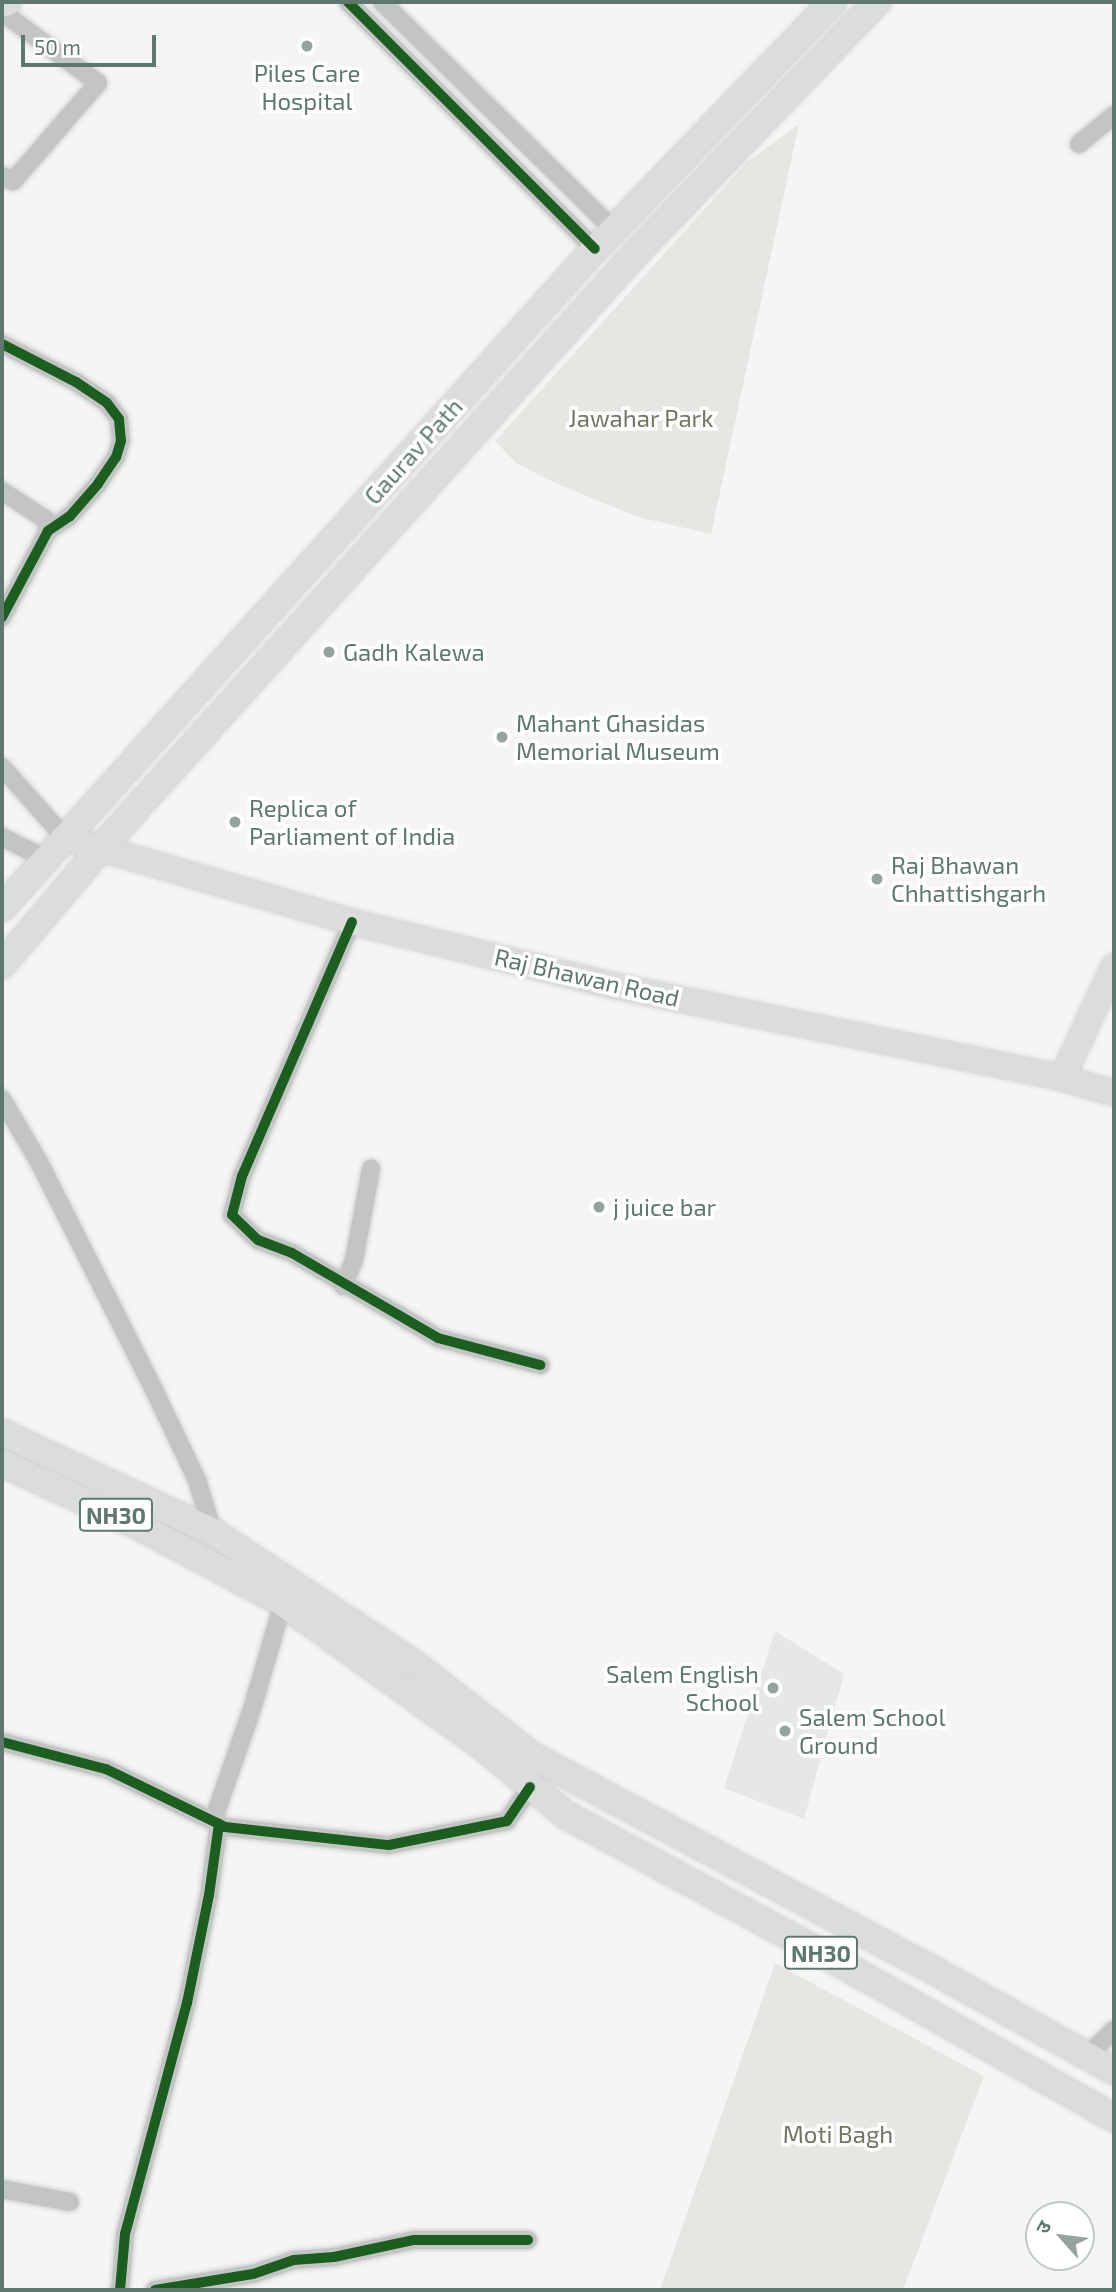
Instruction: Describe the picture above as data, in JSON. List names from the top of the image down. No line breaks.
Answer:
{"streets":{"main road":["Gaurav Path","Raj Bhawan Road","NH30"]},"crossings":[["Gaurav Path","Raj Bhawan Road"]],"parks":["Jawahar Park","Moti Bagh"],"places":["Piles Care Hospital","Gadh Kalewa","Mahant Ghasidas Memorial Museum","Replica of Parliament of India","Raj Bhawan Chhattishgarh","j juice bar","Salem English School","Salem School Ground"],"scale_bar":"50 m","north":"top left"}
